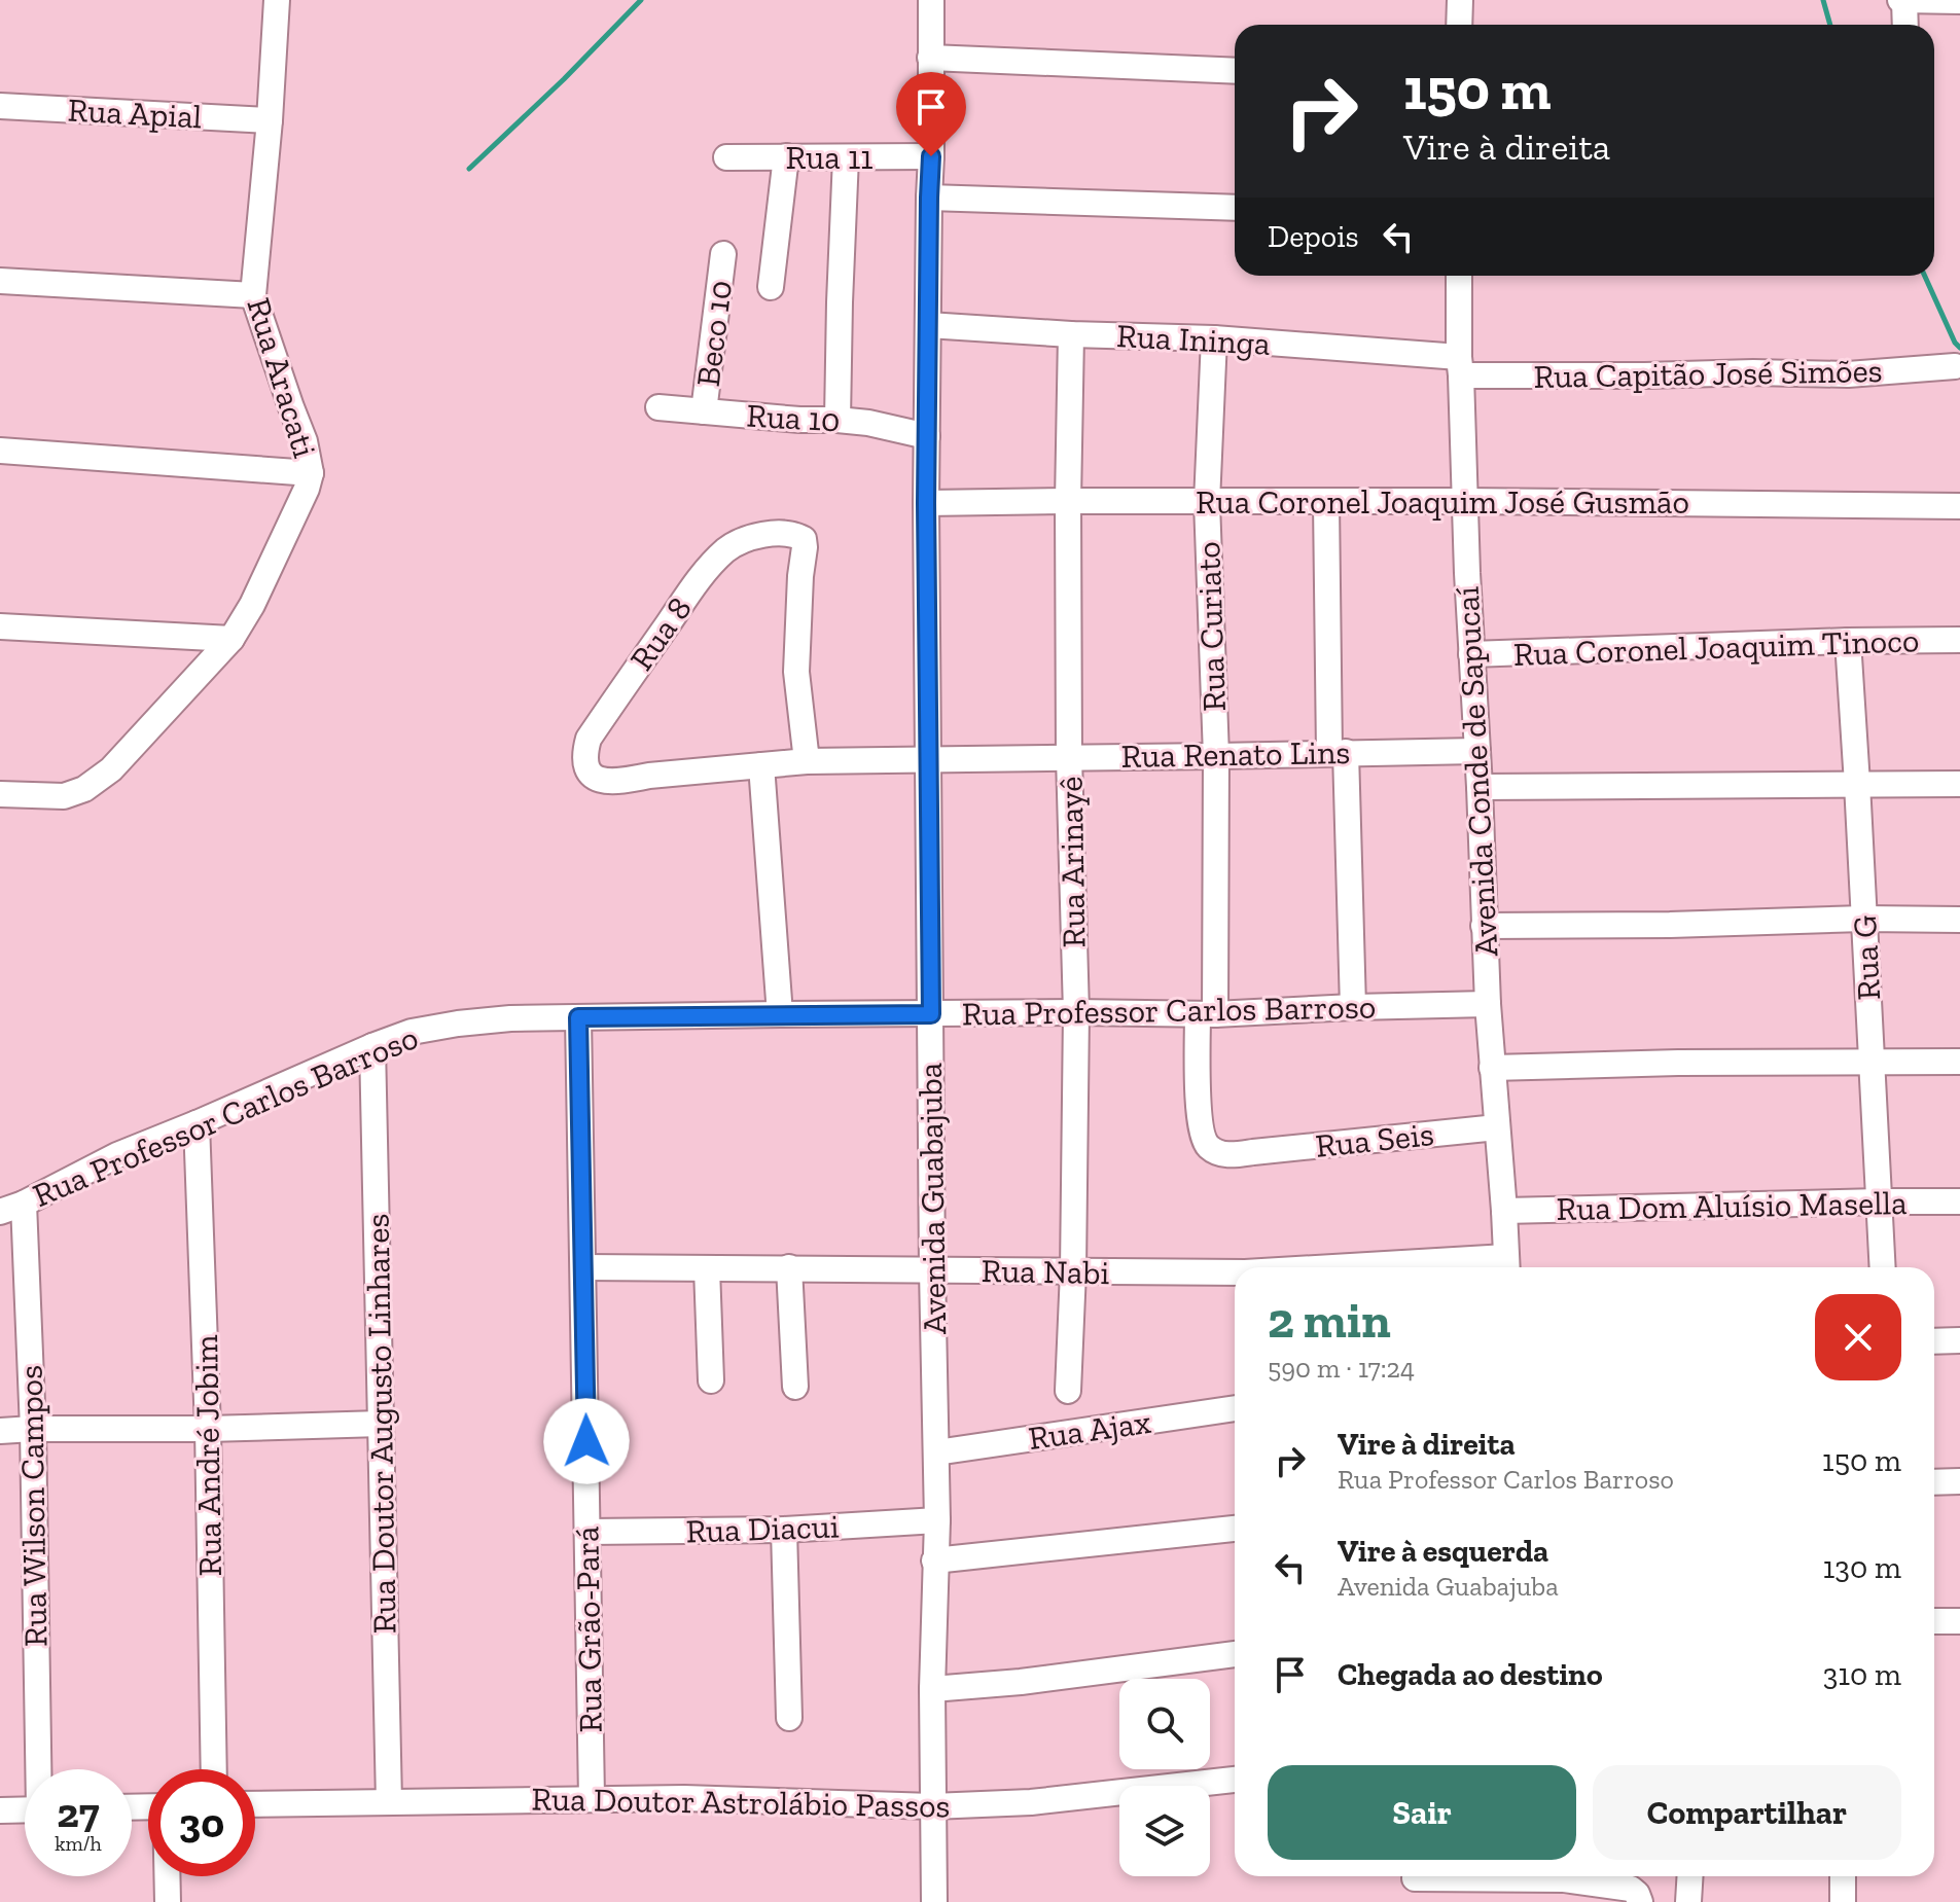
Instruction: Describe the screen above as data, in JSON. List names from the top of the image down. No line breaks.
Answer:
{"streets":{"street":["Rua Apial","Rua 11","Beco 10","Rua Ininga","Rua Capitão José Simões","Rua Aracati","Rua 10","Rua Coronel Joaquim José Gusmão","Rua Curiato","Rua 8","Rua Coronel Joaquim Tinoco","Rua Renato Lins","Avenida Conde de Sapucaí","Rua Arinayê","Rua G","Rua Professor Carlos Barroso","Rua Seis","Avenida Guabajuba","Rua Dom Aluísio Masella","Rua Nabi","Rua Doutor Augusto Linhares","Rua Ajax","Rua André Jobim","Rua Wilson Campos","Rua Diacui","Rua Grão-Pará","Rua Doutor Astrolábio Passos"]},"crossings":[["Rua Apial","Rua Aracati"],["Rua 11","Avenida Guabajuba"],["Beco 10","Rua 10"],["Rua Ininga","Rua Capitão José Simões"],["Rua Ininga","Rua Curiato"],["Rua Ininga","Avenida Conde de Sapucaí"],["Rua Ininga","Rua Arinayê"],["Rua Ininga","Avenida Guabajuba"],["Rua Capitão José Simões","Avenida Conde de Sapucaí"],["Rua 10","Avenida Guabajuba"],["Rua Coronel Joaquim José Gusmão","Rua Curiato"],["Rua Coronel Joaquim José Gusmão","Avenida Conde de Sapucaí"],["Rua Coronel Joaquim José Gusmão","Rua Arinayê"],["Rua Coronel Joaquim José Gusmão","Avenida Guabajuba"],["Rua Curiato","Rua Renato Lins"],["Rua Curiato","Rua Professor Carlos Barroso"],["Rua Curiato","Rua Seis"],["Rua 8","Rua Renato Lins"],["Rua Coronel Joaquim Tinoco","Avenida Conde de Sapucaí"],["Rua Coronel Joaquim Tinoco","Rua G"],["Rua Renato Lins","Avenida Conde de Sapucaí"],["Rua Renato Lins","Rua Arinayê"],["Rua Renato Lins","Avenida Guabajuba"],["Avenida Conde de Sapucaí","Rua Professor Carlos Barroso"],["Avenida Conde de Sapucaí","Rua Seis"],["Avenida Conde de Sapucaí","Rua Dom Aluísio Masella"],["Avenida Conde de Sapucaí","Rua Nabi"],["Rua Arinayê","Rua Professor Carlos Barroso"],["Rua Arinayê","Rua Nabi"],["Rua G","Rua Dom Aluísio Masella"],["Rua Professor Carlos Barroso","Avenida Guabajuba"],["Rua Professor Carlos Barroso","Rua Doutor Augusto Linhares"],["Rua Professor Carlos Barroso","Rua André Jobim"],["Rua Professor Carlos Barroso","Rua Wilson Campos"],["Rua Professor Carlos Barroso","Rua Grão-Pará"],["Avenida Guabajuba","Rua Nabi"],["Avenida Guabajuba","Rua Ajax"],["Avenida Guabajuba","Rua Diacui"],["Avenida Guabajuba","Rua Doutor Astrolábio Passos"],["Rua Nabi","Rua Grão-Pará"],["Rua Doutor Augusto Linhares","Rua Doutor Astrolábio Passos"],["Rua Diacui","Rua Grão-Pará"],["Rua Grão-Pará","Rua Doutor Astrolábio Passos"]],"page":{"turn":["150 m","Vire à direita"],"then":"Depois","heading":["2 min","590 m · 17:24"],"list":[{"name":"Vire à direita","note":"Rua Professor Carlos Barroso","value":"150 m"},{"name":"Vire à esquerda","note":"Avenida Guabajuba","value":"130 m"},{"name":"Chegada ao destino","value":"310 m"}],"buttons":["Sair","Compartilhar"],"speed":"27 km/h","limit":"30"}}
